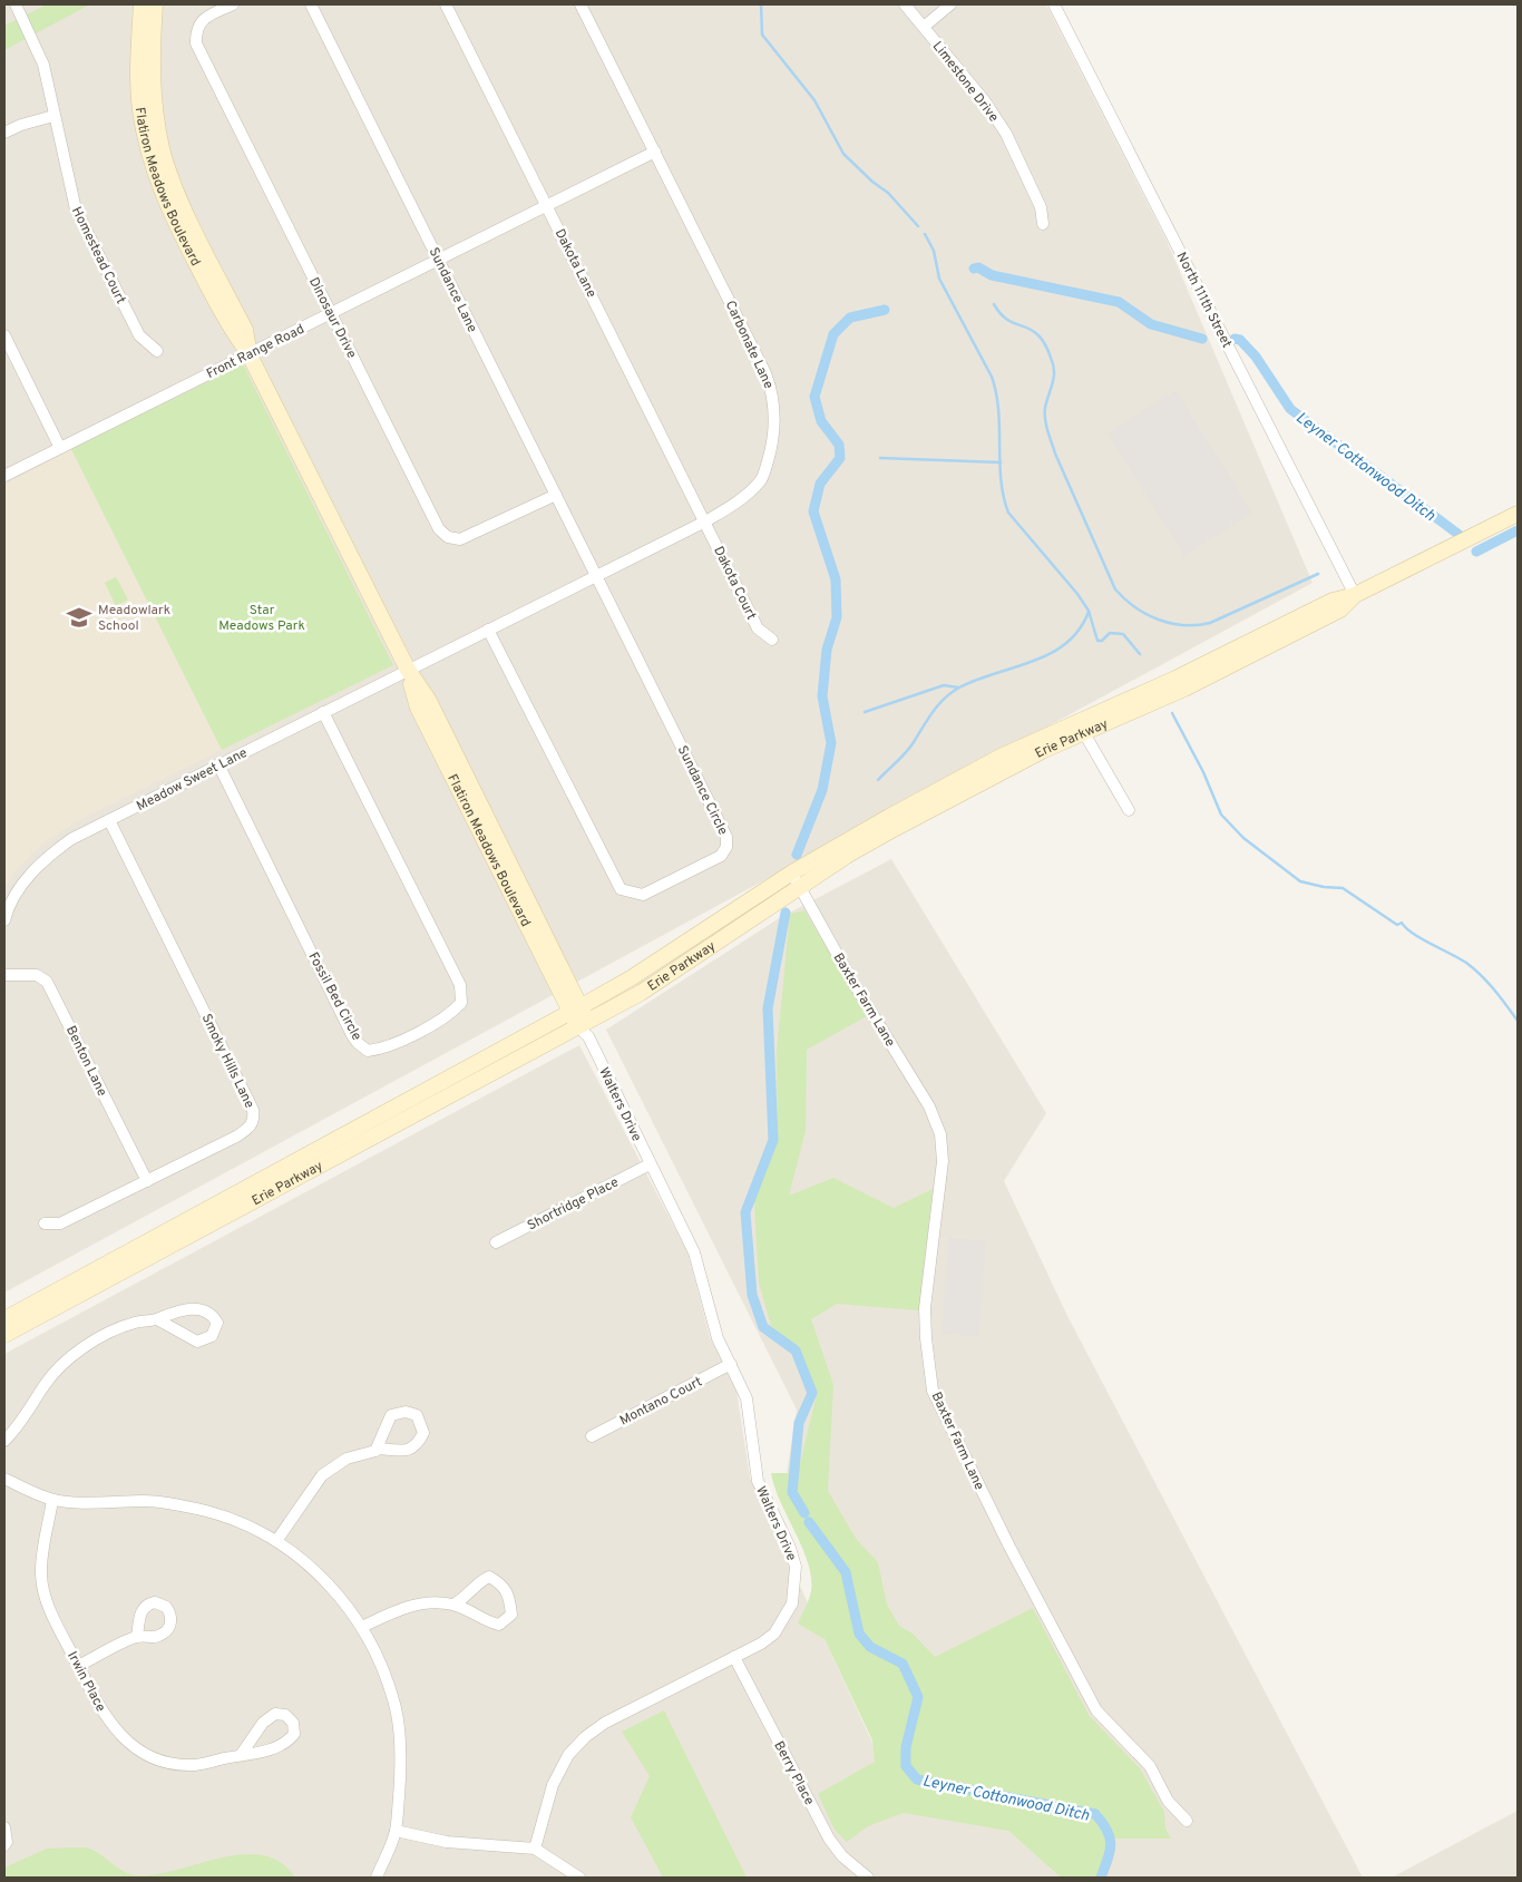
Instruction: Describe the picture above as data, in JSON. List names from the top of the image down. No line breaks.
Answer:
{"streets":{"main road":["Flatiron Meadows Boulevard","Erie Parkway"],"street":["Limestone Drive","Homestead Court","Dakota Lane","Sundance Lane","North 111th Street","Dinosaur Drive","Carbonate Lane","Front Range Road","Dakota Court","Meadow Sweet Lane","Sundance Circle","Fossil Bed Circle","Baxter Farm Lane","Benton Lane","Smoky Hills Lane","Walters Drive","Shortridge Place","Montano Court","Irwin Place","Berry Place"]},"crossings":[["Flatiron Meadows Boulevard","Carbonate Lane"],["Flatiron Meadows Boulevard","Front Range Road"],["Flatiron Meadows Boulevard","Erie Parkway"],["Flatiron Meadows Boulevard","Meadow Sweet Lane"],["Flatiron Meadows Boulevard","Walters Drive"],["Dakota Lane","Carbonate Lane"],["Dakota Lane","Front Range Road"],["Dakota Lane","Dakota Court"],["Sundance Lane","Dinosaur Drive"],["Sundance Lane","Carbonate Lane"],["Sundance Lane","Front Range Road"],["Sundance Lane","Sundance Circle"],["North 111th Street","Erie Parkway"],["Dinosaur Drive","Front Range Road"],["Carbonate Lane","Front Range Road"],["Carbonate Lane","Dakota Court"],["Carbonate Lane","Meadow Sweet Lane"],["Carbonate Lane","Sundance Circle"],["Erie Parkway","Baxter Farm Lane"],["Erie Parkway","Walters Drive"],["Meadow Sweet Lane","Fossil Bed Circle"],["Meadow Sweet Lane","Smoky Hills Lane"],["Benton Lane","Smoky Hills Lane"],["Walters Drive","Shortridge Place"],["Walters Drive","Montano Court"],["Walters Drive","Berry Place"]],"water":["Leyner Cottonwood Ditch"],"parks":["Star Meadows Park"],"places":{"school or university":["Meadowlark School"]}}
